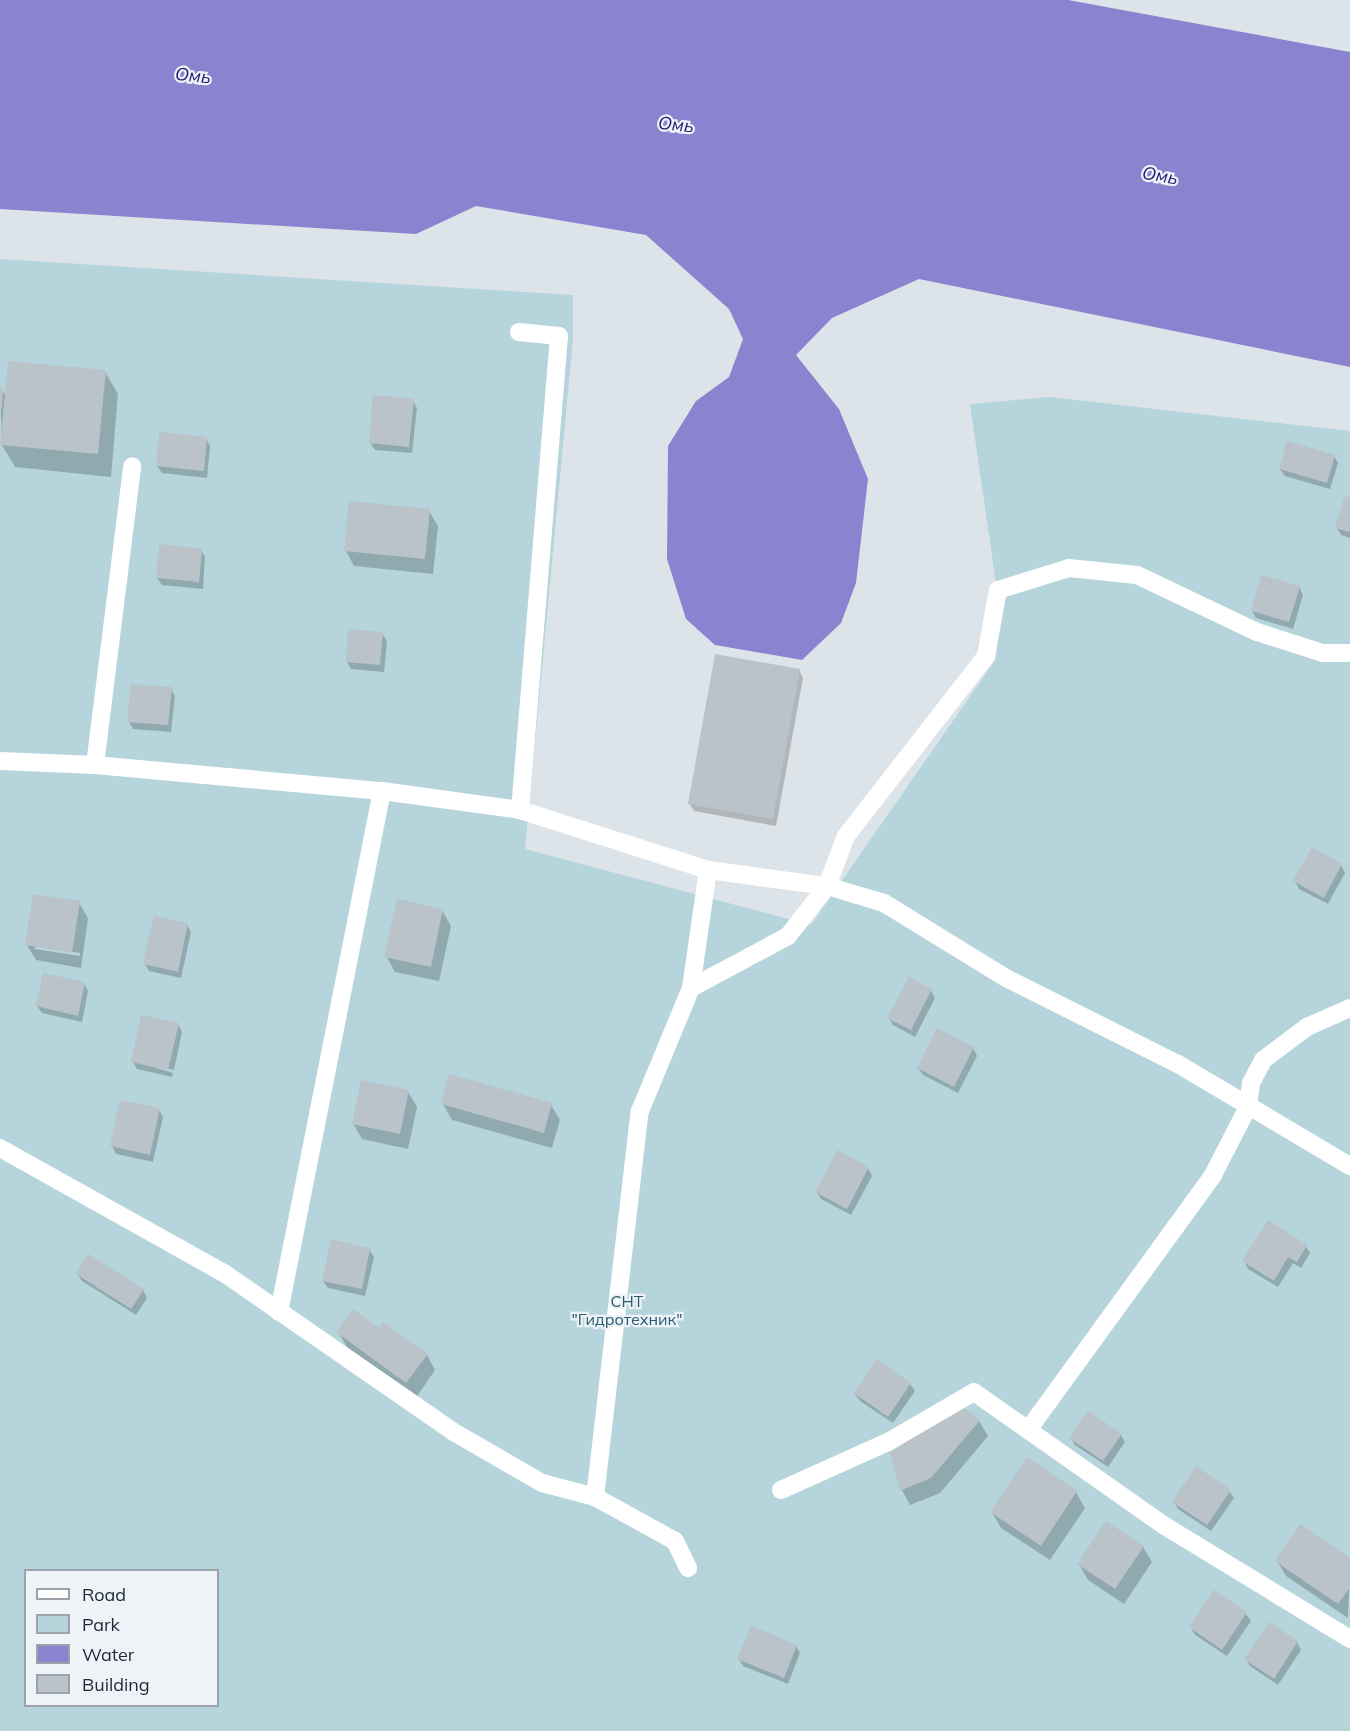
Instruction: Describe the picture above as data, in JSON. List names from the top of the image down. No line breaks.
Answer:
{"water":["Омь"],"parks":["СНТ \"Гидротехник\""],"legend":["Road","Park","Water","Building"]}
